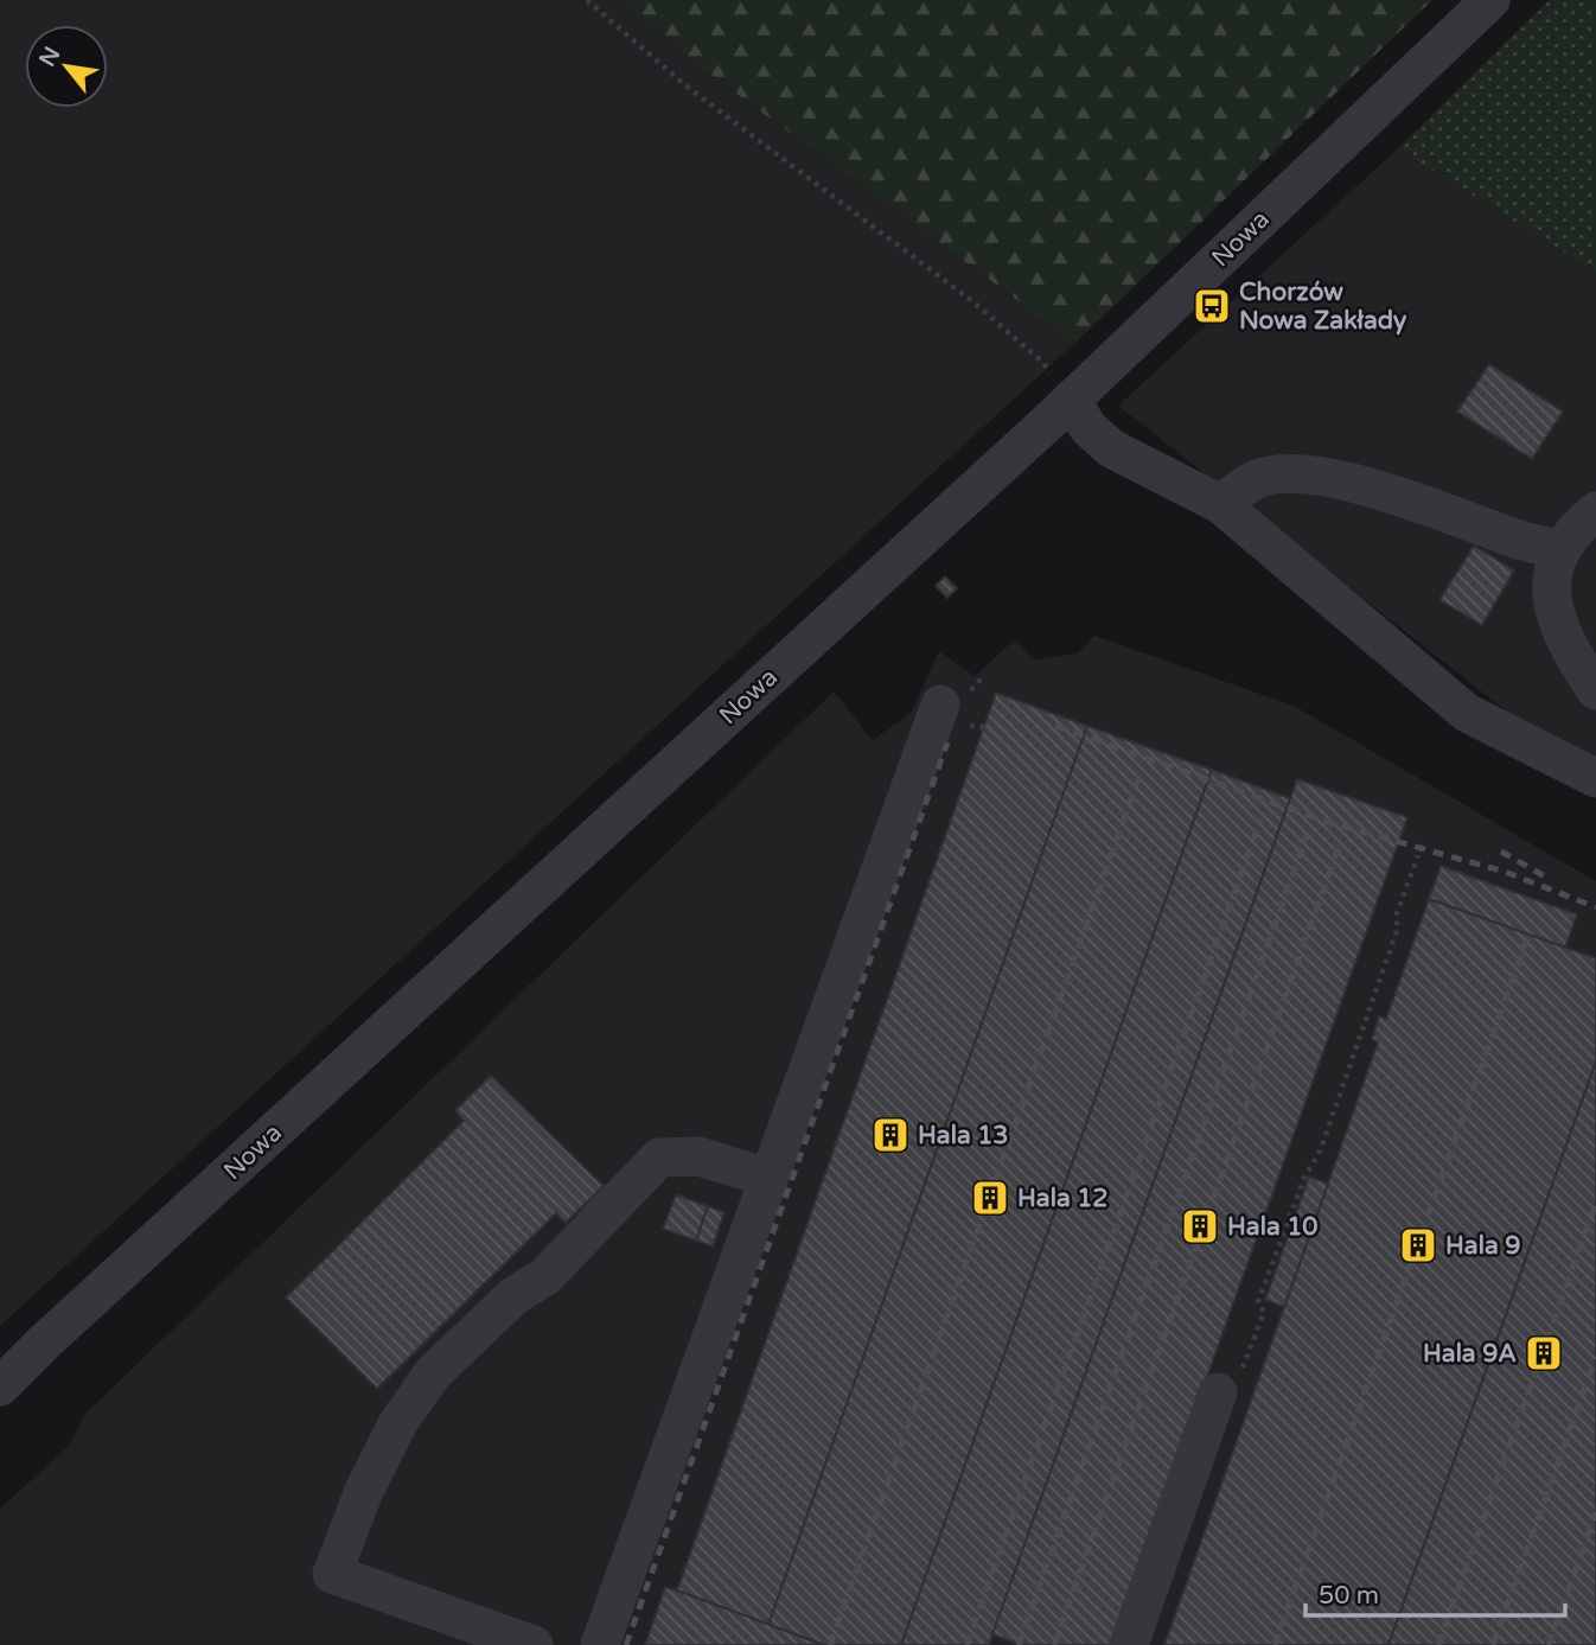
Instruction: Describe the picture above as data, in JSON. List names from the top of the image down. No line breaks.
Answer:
{"streets":{"street":["Nowa"]},"places":{"bus stop":["Chorzów Nowa Zakłady"],"building":["Hala 13","Hala 12","Hala 10","Hala 9","Hala 9A"]},"scale_bar":"50 m","north":"top left"}
